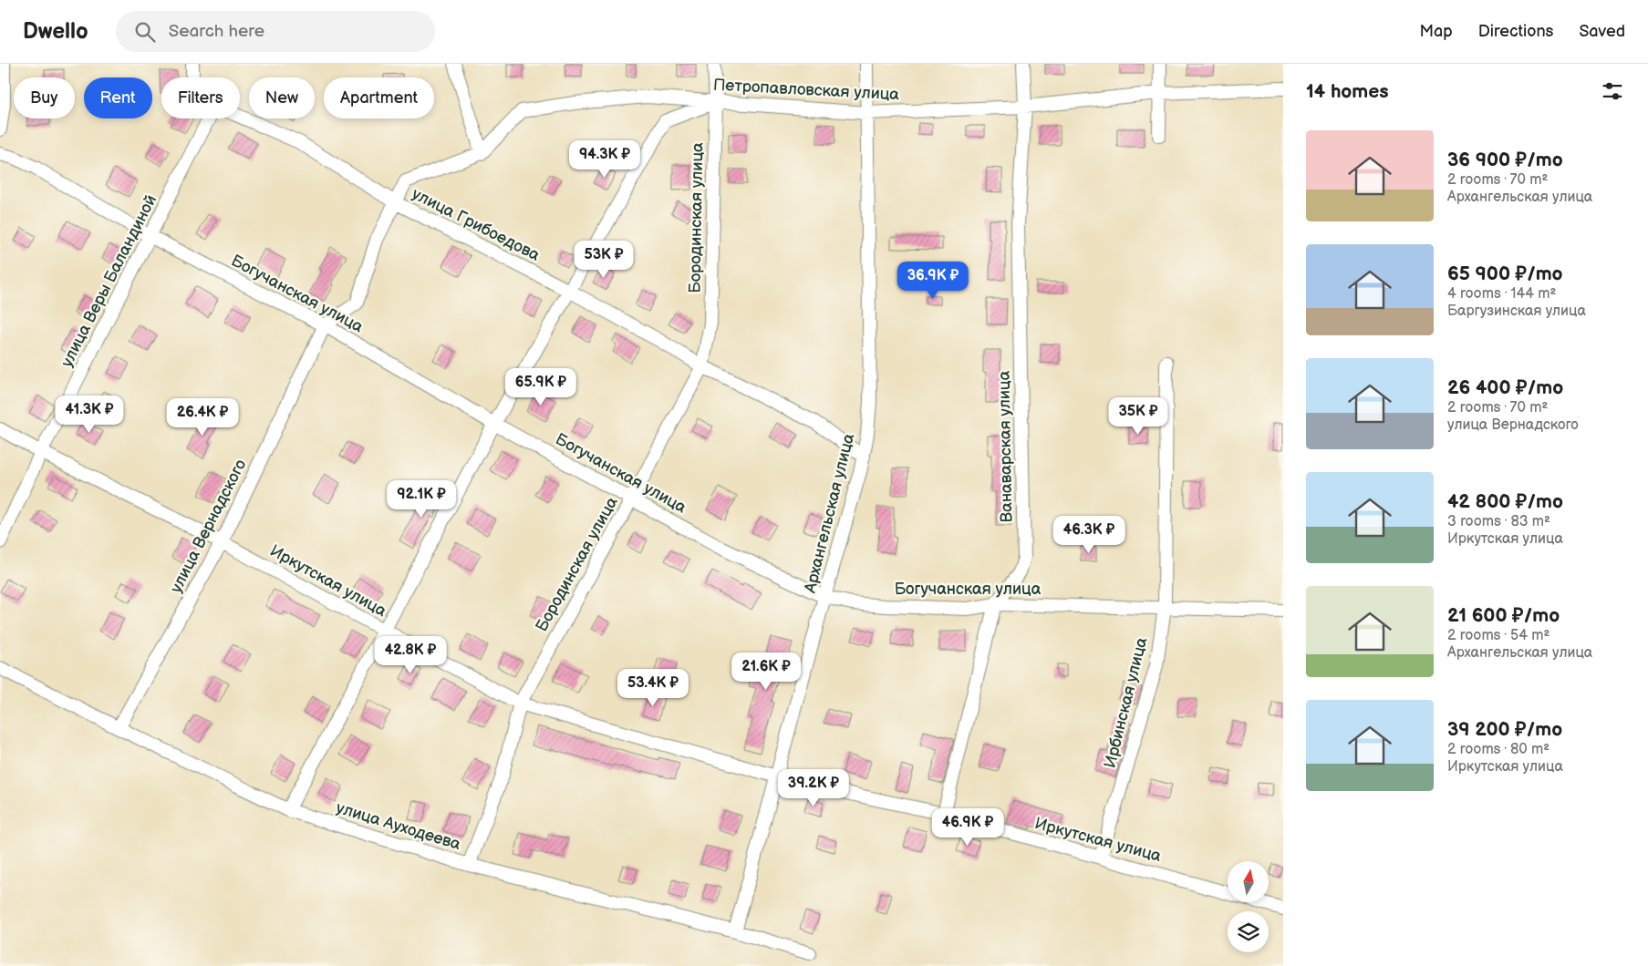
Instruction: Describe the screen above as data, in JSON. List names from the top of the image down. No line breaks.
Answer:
{"streets":{"street":["Петропавловская улица","Бородинская улица","улица Грибоедова","улица Веры Баландиной","Богучанская улица","Ванаварская улица","Архангельская улица","улица Вернадского","Иркутская улица","Ирбинская улица","улица Ауходеева"]},"crossings":[["Петропавловская улица","Бородинская улица"],["Петропавловская улица","Ванаварская улица"],["Петропавловская улица","Архангельская улица"],["Бородинская улица","улица Грибоедова"],["Бородинская улица","Богучанская улица"],["Бородинская улица","Иркутская улица"],["Бородинская улица","улица Ауходеева"],["улица Грибоедова","Архангельская улица"],["улица Веры Баландиной","Богучанская улица"],["улица Веры Баландиной","Иркутская улица"],["Богучанская улица","Ванаварская улица"],["Богучанская улица","Архангельская улица"],["Богучанская улица","улица Вернадского"],["Богучанская улица","Ирбинская улица"],["Ванаварская улица","Иркутская улица"],["Архангельская улица","Иркутская улица"],["Архангельская улица","улица Ауходеева"],["улица Вернадского","Иркутская улица"],["улица Вернадского","улица Ауходеева"],["Иркутская улица","Ирбинская улица"]],"north":"top","page":{"header":"Dwello","search":"Search here","nav":["Map","Directions","Saved"],"heading":"14 homes","chip":["Buy","Rent","Filters","New","Apartment"],"list":[{"name":"36 900 ₽/mo","note":"2 rooms · 70 m² · Архангельская улица"},{"name":"65 900 ₽/mo","note":"4 rooms · 144 m² · Баргузинская улица"},{"name":"26 400 ₽/mo","note":"2 rooms · 70 m² · улица Вернадского"},{"name":"42 800 ₽/mo","note":"3 rooms · 83 m² · Иркутская улица"},{"name":"21 600 ₽/mo","note":"2 rooms · 54 m² · Архангельская улица"},{"name":"39 200 ₽/mo","note":"2 rooms · 80 m² · Иркутская улица"}],"price":["94.3K ₽","53K ₽","36.9K ₽","65.9K ₽","41.3K ₽","35K ₽","26.4K ₽","92.1K ₽","46.3K ₽","42.8K ₽","21.6K ₽","53.4K ₽","39.2K ₽","46.9K ₽"]}}
